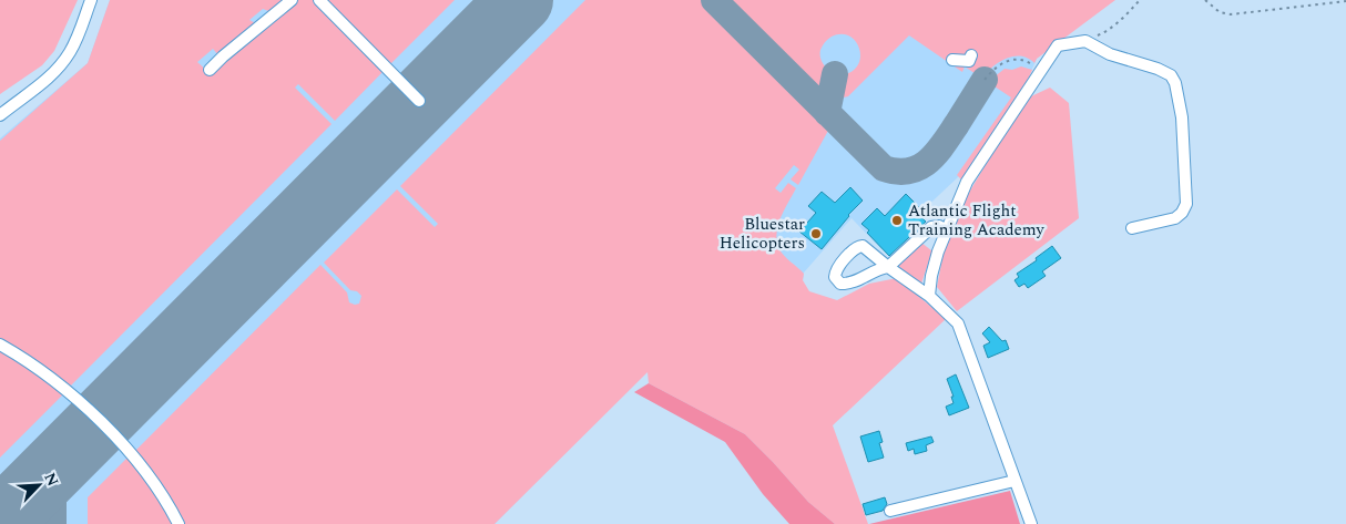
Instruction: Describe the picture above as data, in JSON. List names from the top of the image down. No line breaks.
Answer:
{"places":["Atlantic Flight Training Academy","Bluestar Helicopters"],"north":"top right"}
